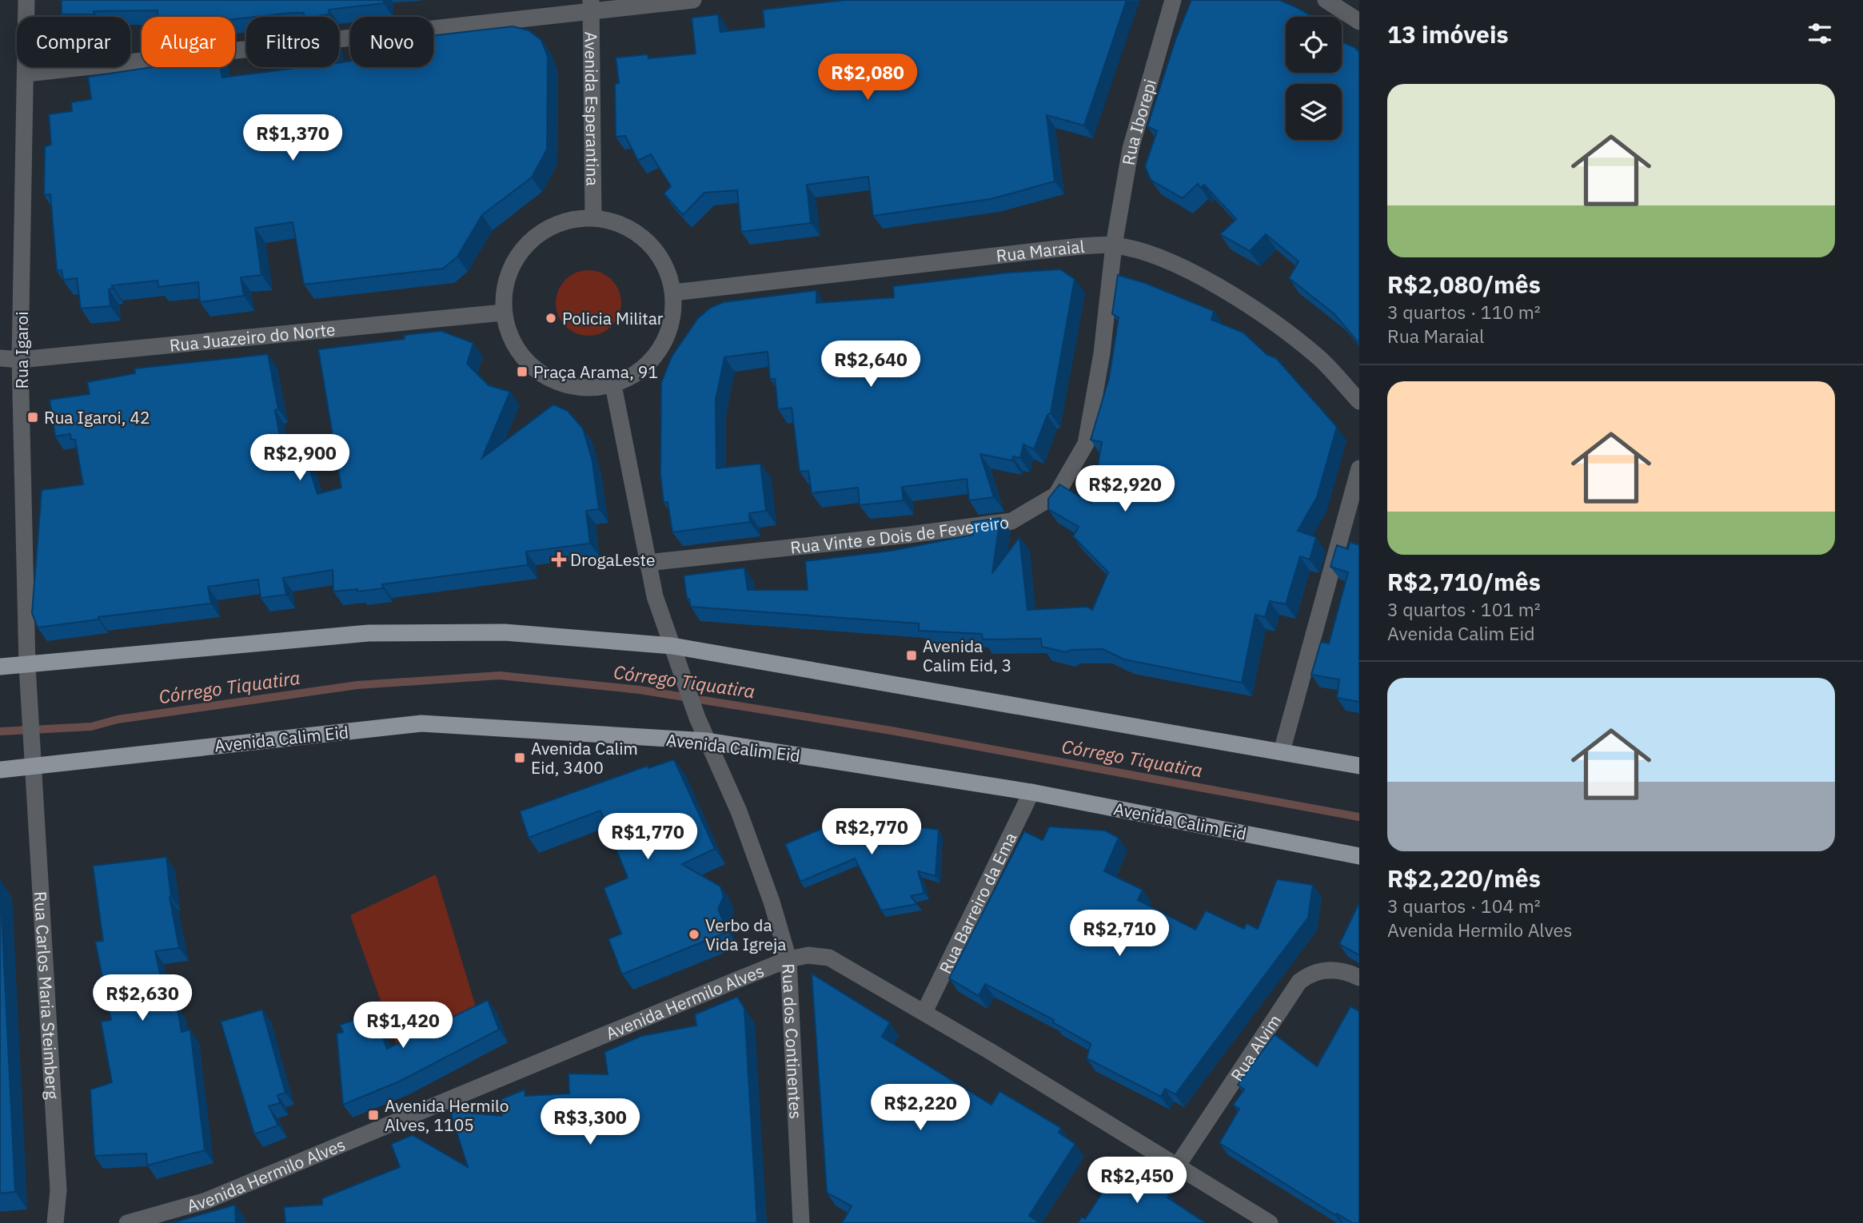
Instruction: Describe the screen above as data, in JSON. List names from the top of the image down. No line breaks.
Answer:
{"streets":{"main road":["Avenida Calim Eid"],"street":["Avenida Esperantina","Rua Iborepi","Rua Maraial","Rua Juazeiro do Norte","Rua Igaroi","Rua Vinte e Dois de Fevereiro","Rua Barreiro da Ema","Rua Carlos Maria Steimberg","Avenida Hermilo Alves","Rua dos Continentes","Rua Alvim"]},"crossings":[["Avenida Esperantina","Rua Maraial"],["Avenida Esperantina","Rua Juazeiro do Norte"],["Avenida Esperantina","Rua dos Continentes"],["Rua Iborepi","Rua Maraial"],["Rua Iborepi","Rua Vinte e Dois de Fevereiro"],["Rua Maraial","Rua Juazeiro do Norte"],["Rua Maraial","Rua Vinte e Dois de Fevereiro"],["Rua Maraial","Rua dos Continentes"],["Rua Juazeiro do Norte","Rua Igaroi"],["Rua Juazeiro do Norte","Rua dos Continentes"],["Rua Igaroi","Avenida Calim Eid"],["Rua Igaroi","Rua Carlos Maria Steimberg"],["Rua Vinte e Dois de Fevereiro","Rua dos Continentes"],["Avenida Calim Eid","Rua Barreiro da Ema"],["Avenida Calim Eid","Rua Carlos Maria Steimberg"],["Avenida Calim Eid","Rua dos Continentes"],["Rua Barreiro da Ema","Avenida Hermilo Alves"],["Avenida Hermilo Alves","Rua dos Continentes"],["Avenida Hermilo Alves","Rua Alvim"]],"water":["Córrego Tiquatira"],"places":{"other":["Policia Militar","Verbo da Vida Igreja"],"transit":["Praça Arama, 91","Rua Igaroi, 42","Avenida Calim Eid, 3","Avenida Calim Eid, 3400","Avenida Hermilo Alves, 1105"],"health":["DrogaLeste"]},"page":{"heading":"13 imóveis","chip":["Comprar","Alugar","Filtros","Novo"],"price":["R$2,080","R$1,370","R$2,640","R$2,900","R$2,920","R$2,770","R$1,770","R$2,710","R$2,630","R$1,420","R$2,220","R$3,300","R$2,450"],"list":[{"name":"R$2,080/mês","note":"3 quartos · 110 m² · Rua Maraial"},{"name":"R$2,710/mês","note":"3 quartos · 101 m² · Avenida Calim Eid"},{"name":"R$2,220/mês","note":"3 quartos · 104 m² · Avenida Hermilo Alves"}]}}
